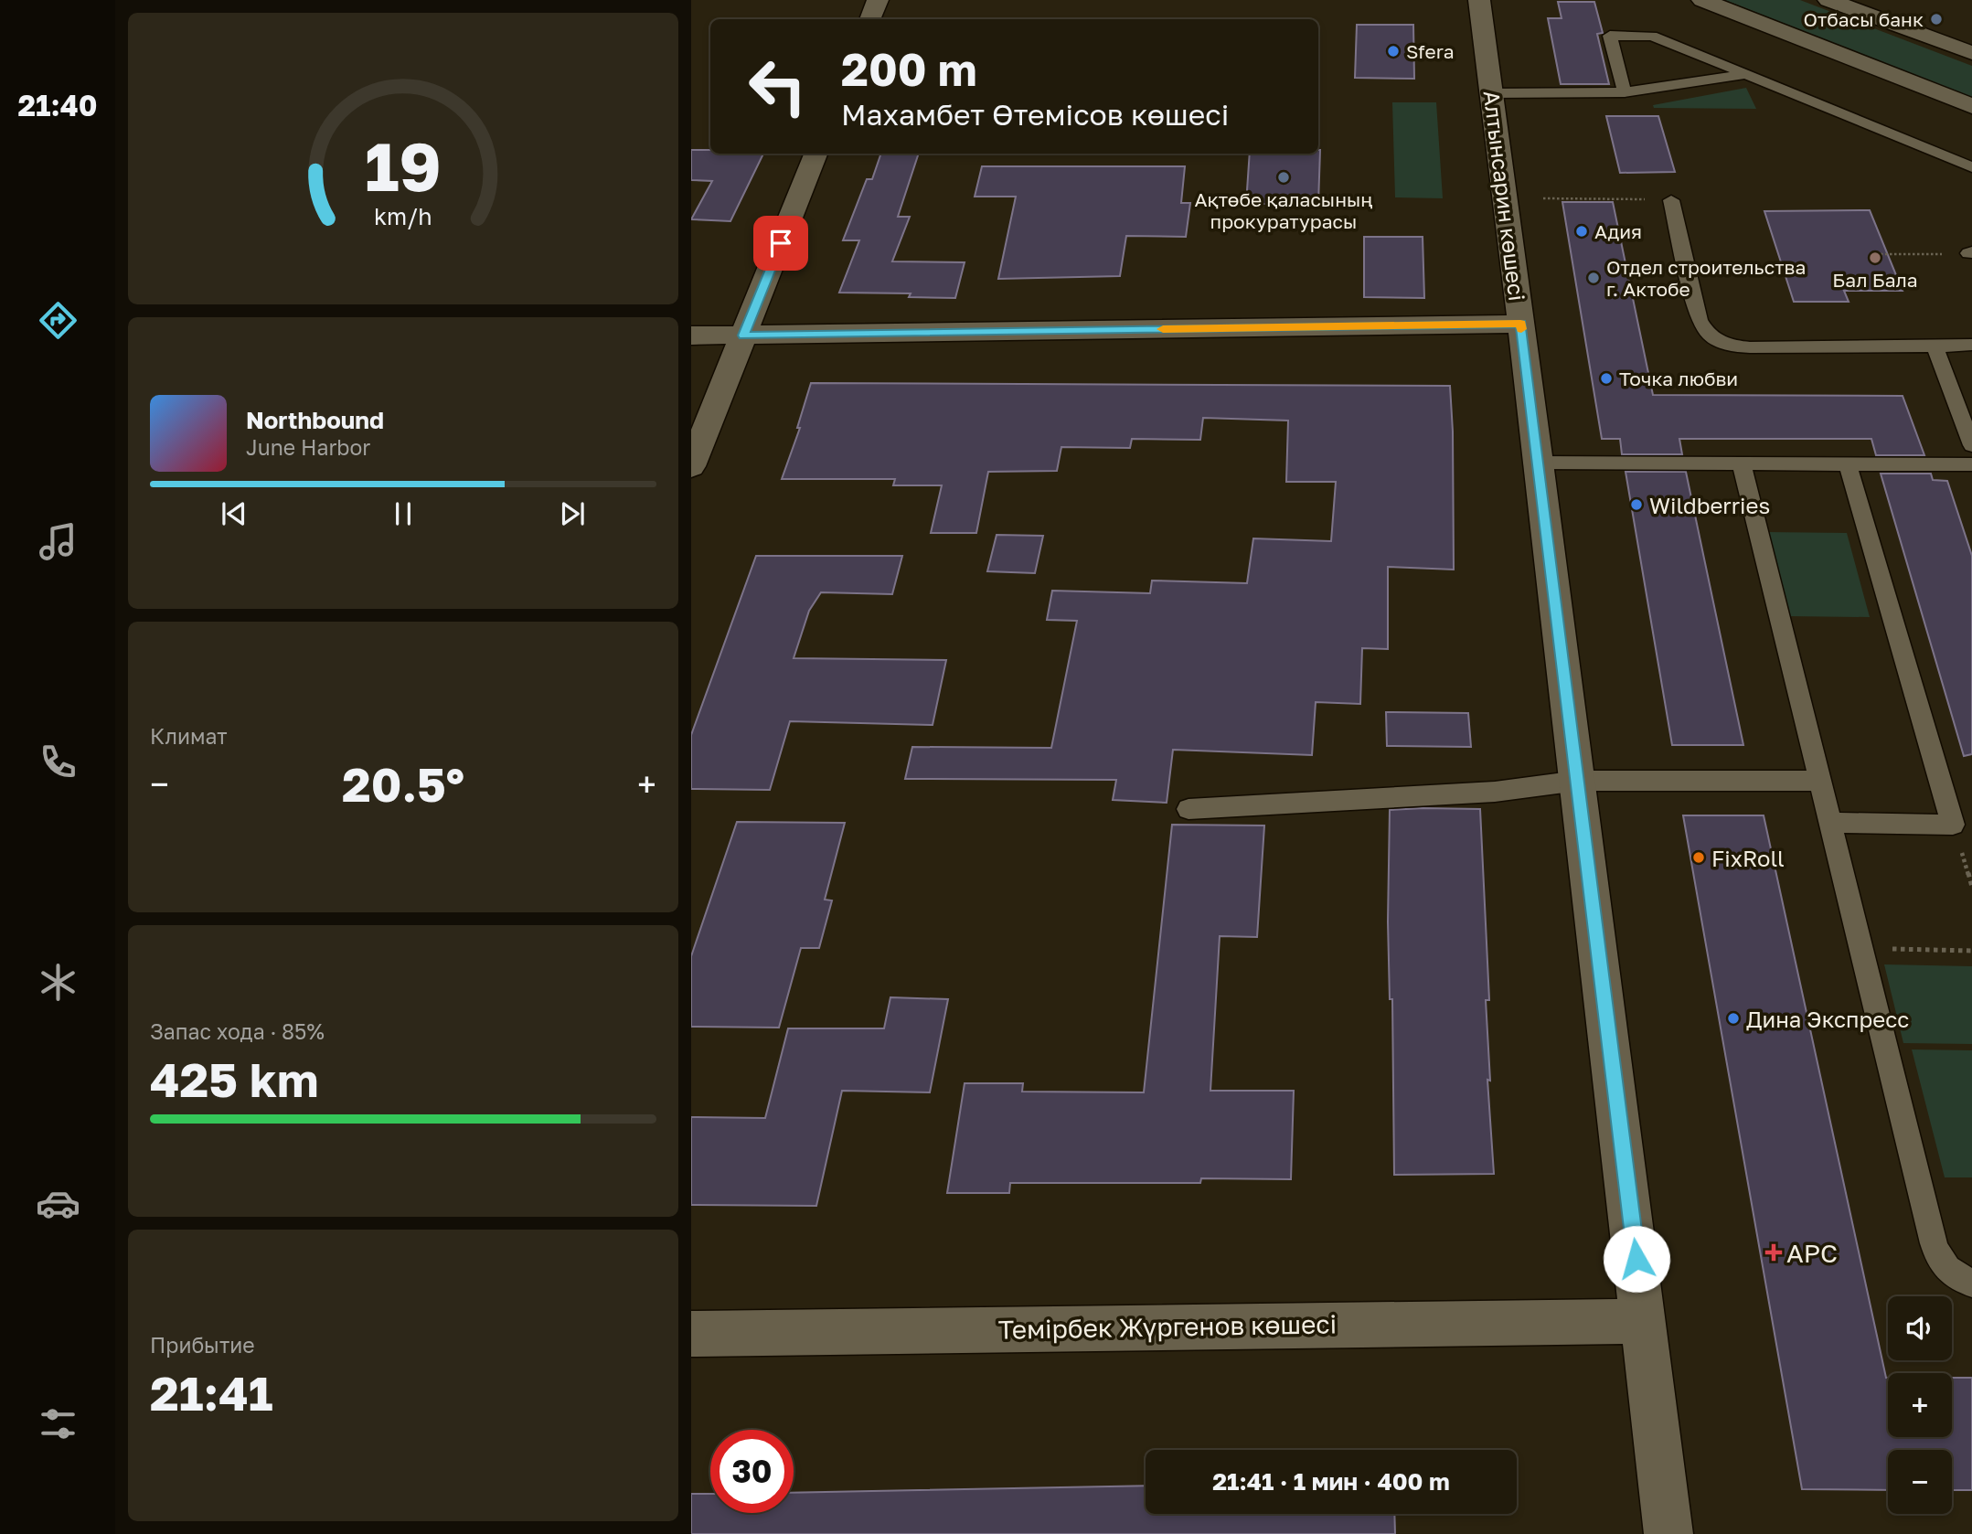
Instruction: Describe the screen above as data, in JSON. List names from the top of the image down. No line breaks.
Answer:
{"streets":{"street":["Алтынсарин көшесі","Темірбек Жүргенов көшесі"]},"crossings":[["Алтынсарин көшесі","Темірбек Жүргенов көшесі"]],"places":{"other":["Отбасы банк","Sfera","Ақтөбе қаласының прокуратурасы","Адия","Бал Бала","Отдел строительства г. Актобе","Точка любви","Wildberries","FixRoll","Дина Экспресс"],"health":["АРС"]},"page":{"tabs":"21:40","turn":["200 m","Махамбет Өтемісов көшесі"],"song":["Northbound","June Harbor"],"tile":["Климат",["Запас хода · 85%","425 km"],["Прибытие","21:41"]],"heat":["−","20.5°","+"],"map_buttons":["+","−"],"limit":"30","trip":"21:41 · 1 мин · 400 m","gauge":["19","km/h"]}}
